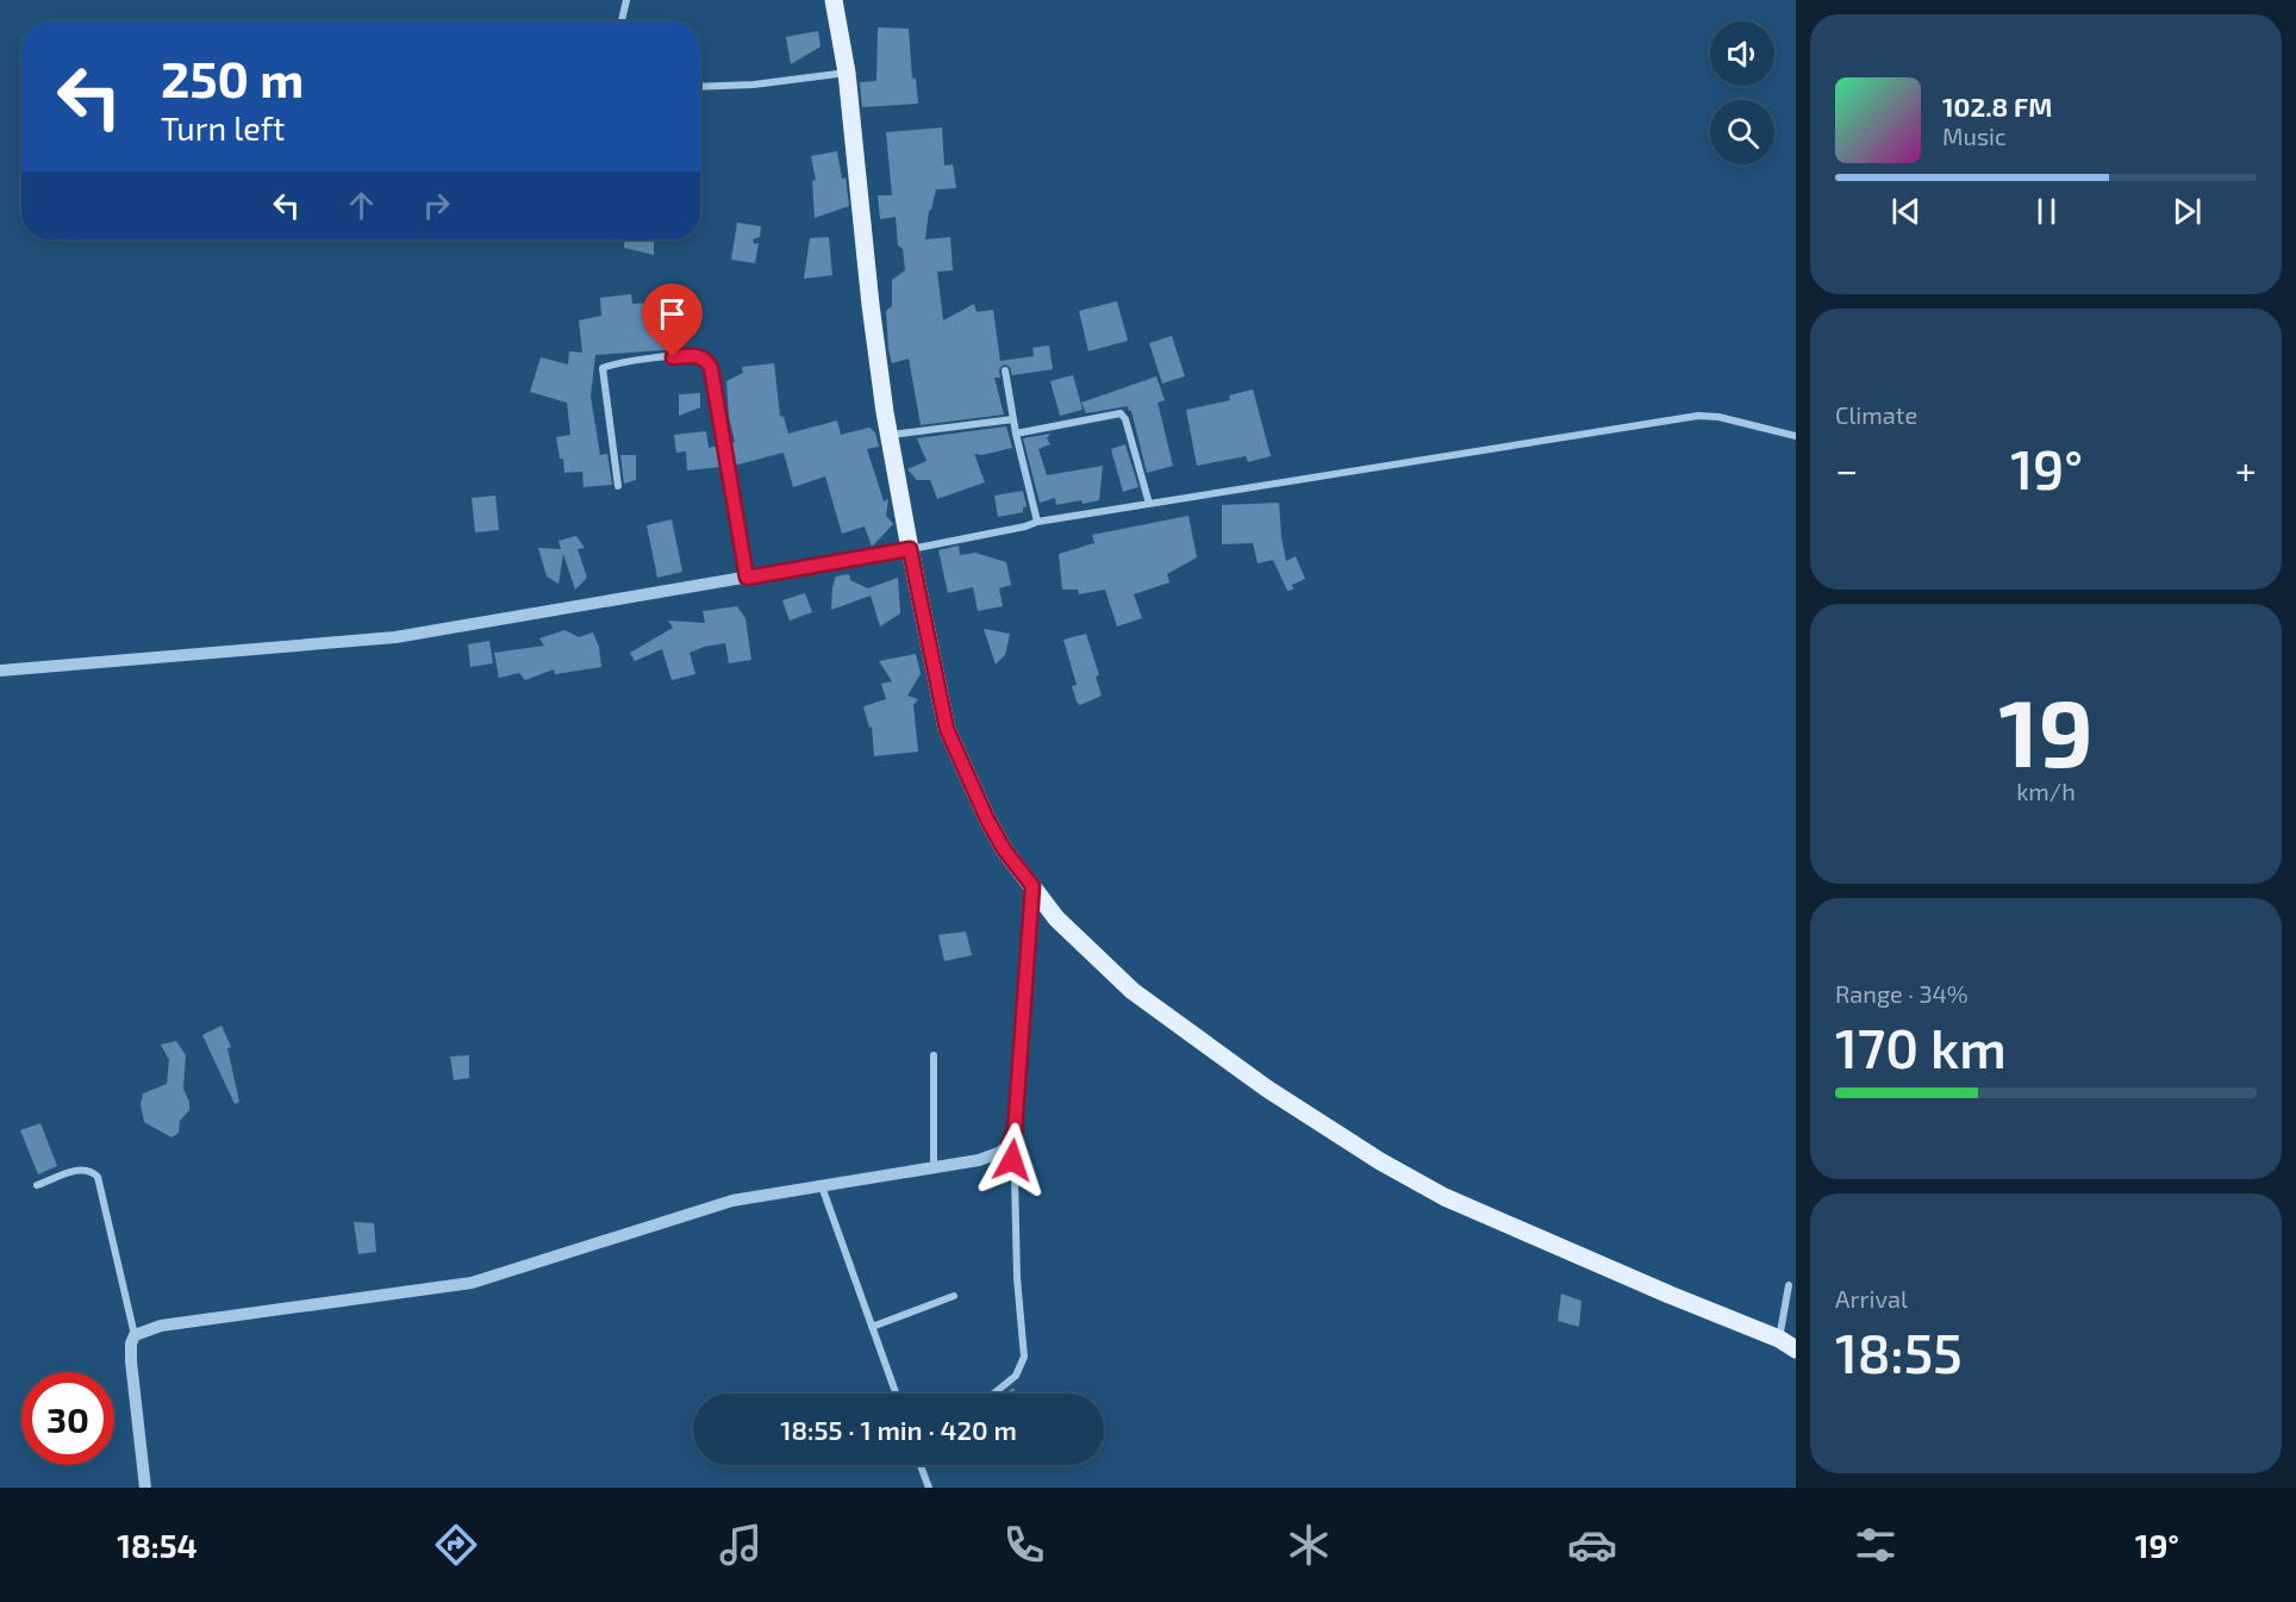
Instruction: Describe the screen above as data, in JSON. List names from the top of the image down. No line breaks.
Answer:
{"page":{"turn":["250 m","Turn left"],"song":["102.8 FM","Music"],"tile":["Climate",["19","km/h"],["Range · 34%","170 km"],["Arrival","18:55"]],"heat":["−","19°","+"],"limit":"30","trip":"18:55 · 1 min · 420 m","tabs":["18:54","19°"]}}
